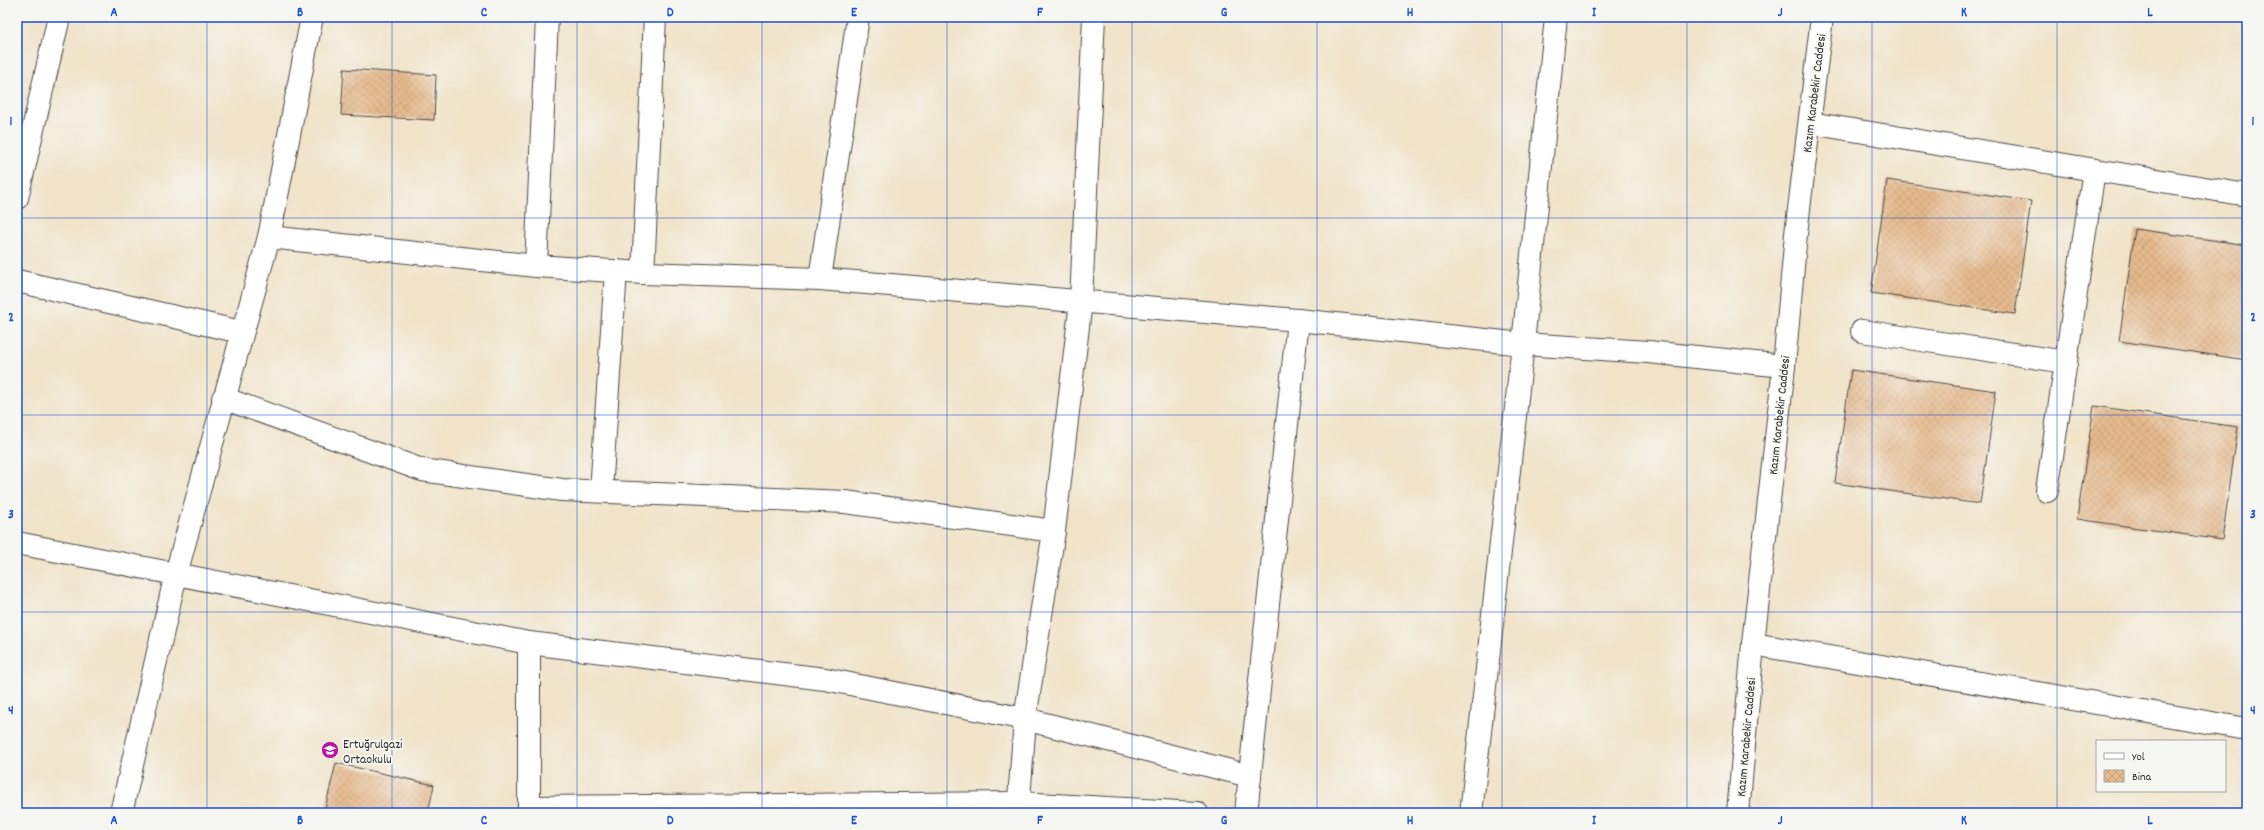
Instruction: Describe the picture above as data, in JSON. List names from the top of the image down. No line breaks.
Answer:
{"streets":{"street":["Kazım Karabekir Caddesi"]},"places":{"school or university":["Ertuğrulgazi Ortaokulu"]},"legend":["Yol","Bina"],"grid":{"columns":["A","B","C","D","E","F","G","H","I","J","K","L"],"rows":["1","2","3","4"]}}
